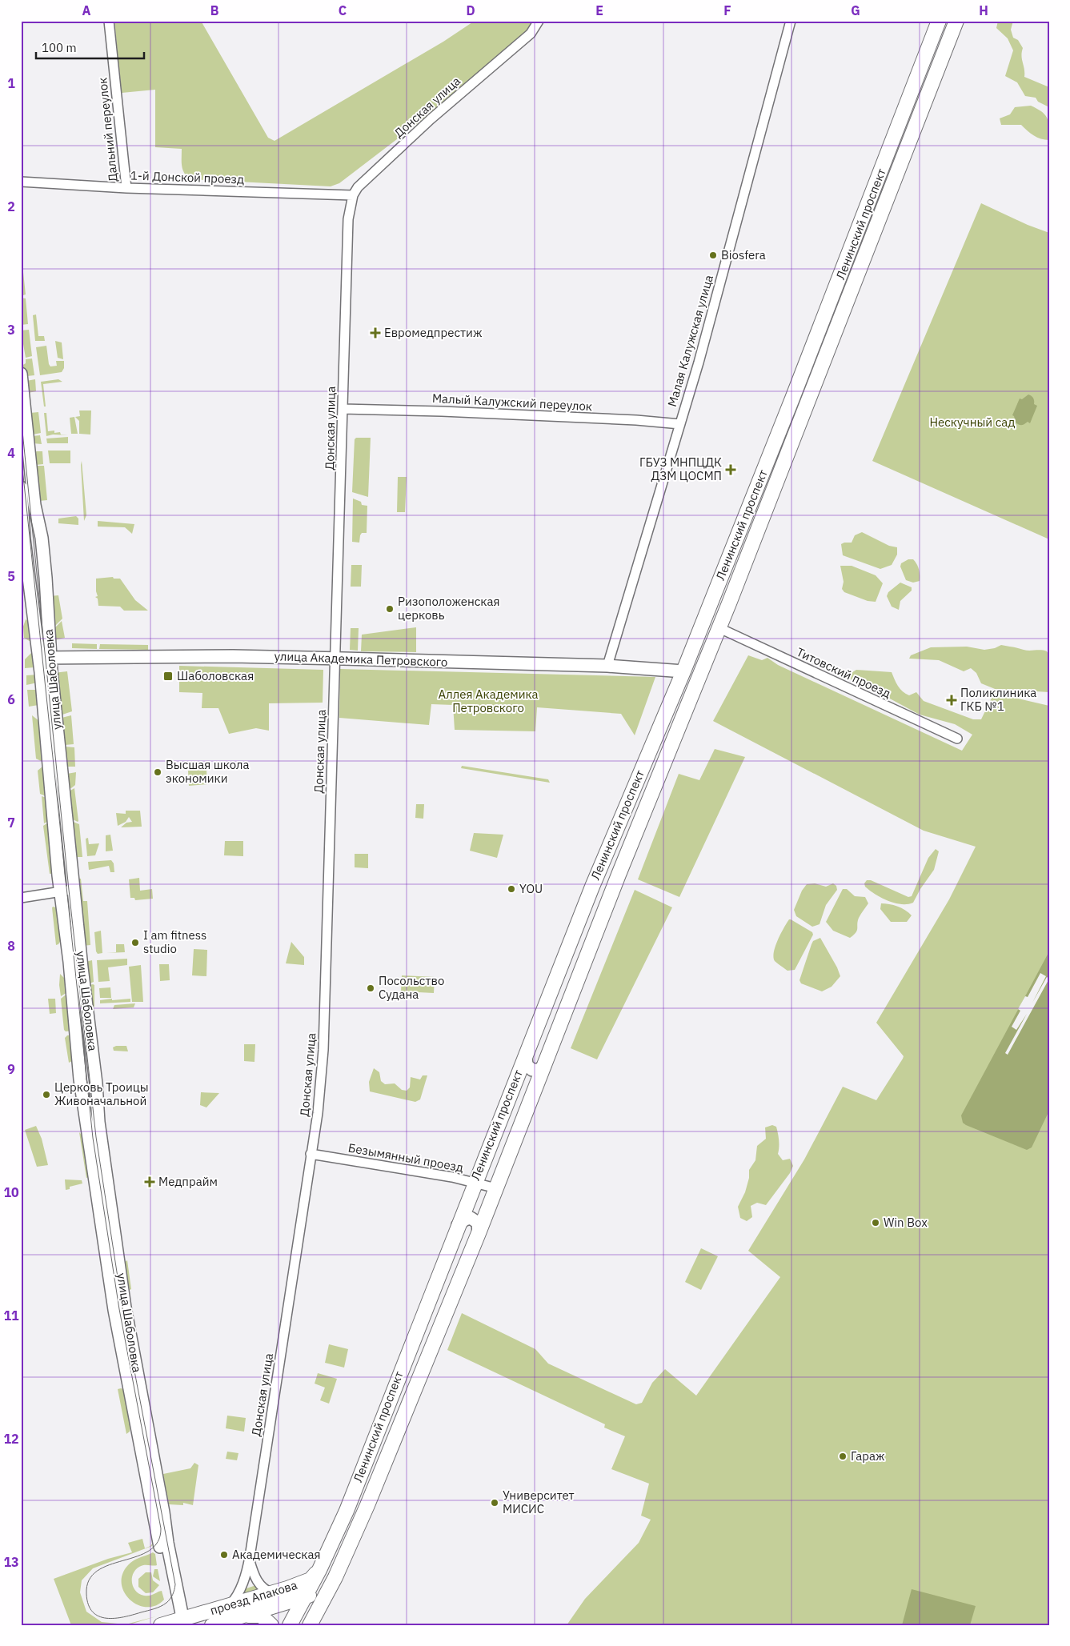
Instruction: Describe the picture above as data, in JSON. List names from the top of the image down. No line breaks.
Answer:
{"streets":{"main road":["Ленинский проспект","улица Академика Петровского","улица Шаболовка","проезд Апакова"],"street":["Донская улица","Дальний переулок","1-й Донской проезд","Малая Калужская улица","Малый Калужский переулок","Титовский проезд","Безымянный проезд"]},"crossings":[["Донская улица","1-й Донской проезд"],["Донская улица","Малый Калужский переулок"],["Донская улица","улица Академика Петровского"],["Донская улица","Безымянный проезд"],["Донская улица","проезд Апакова"],["Дальний переулок","1-й Донской проезд"],["Ленинский проспект","улица Академика Петровского"],["Ленинский проспект","Титовский проезд"],["Ленинский проспект","Безымянный проезд"],["Ленинский проспект","проезд Апакова"],["Малая Калужская улица","Малый Калужский переулок"],["Малая Калужская улица","улица Академика Петровского"],["улица Академика Петровского","улица Шаболовка"],["улица Шаболовка","проезд Апакова"]],"parks":["Нескучный сад","Аллея Академика Петровского"],"places":{"other":["Biosfera","Ризоположенская церковь","Высшая школа экономики","YOU","I am fitness studio","Посольство Судана","Церковь Троицы Живоначальной","Win Box","Гараж","Университет МИСИС","Академическая"],"health":["Евромедпрестиж","ГБУЗ МНПЦДК ДЗМ ЦОСМП","Поликлиника ГКБ №1","Медпрайм"],"transit":["Шаболовская"]},"scale_bar":"100 m","grid":{"columns":["A","B","C","D","E","F","G","H"],"rows":["1","2","3","4","5","6","7","8","9","10","11","12","13"]}}
